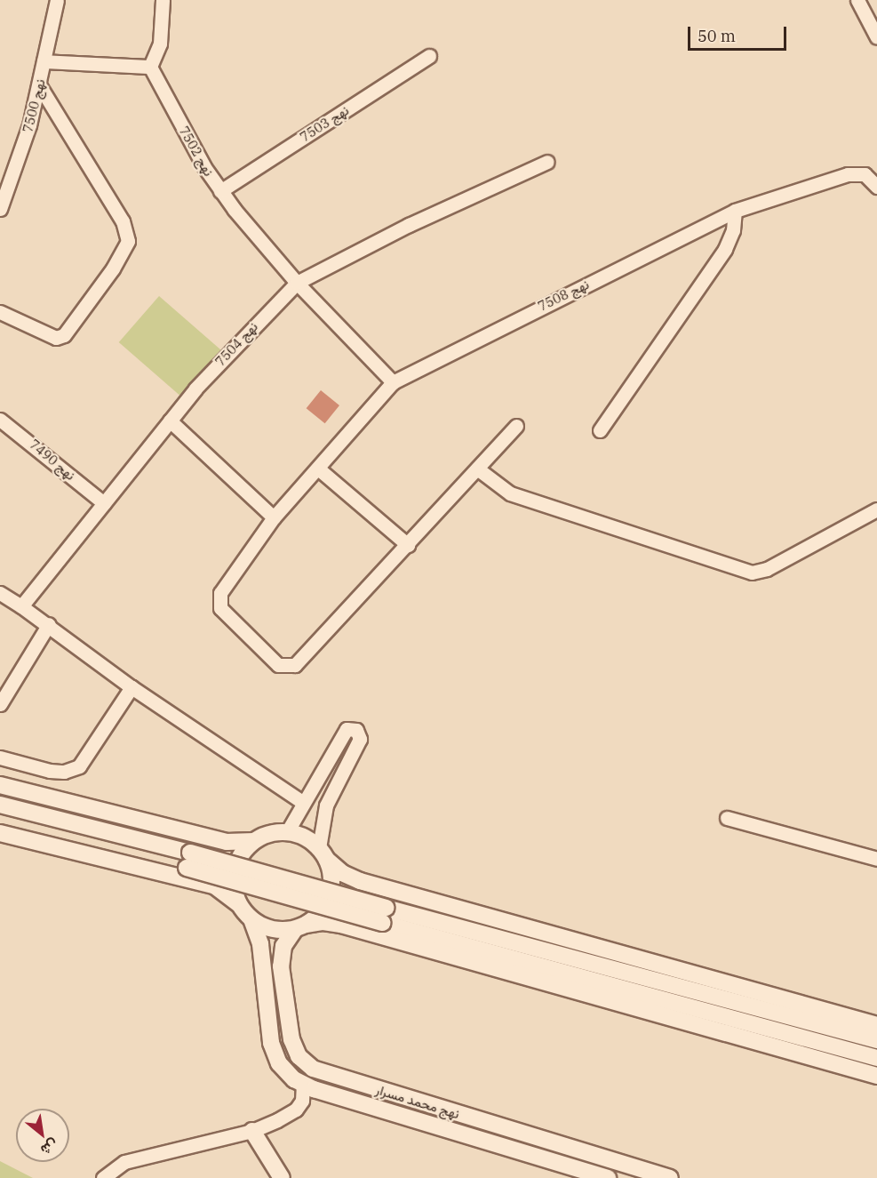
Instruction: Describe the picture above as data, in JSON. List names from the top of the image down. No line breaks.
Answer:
{"streets":{"street":["نهج 7500","نهج 7503","نهج 7502","نهج 7508","نهج 7504","نهج 7490","نهج محمد مسرار"]},"crossings":[["نهج 7503","نهج 7502"],["نهج 7502","نهج 7508"],["نهج 7502","نهج 7504"],["نهج 7504","نهج 7490"]],"scale_bar":"50 m","north":"bottom right"}
